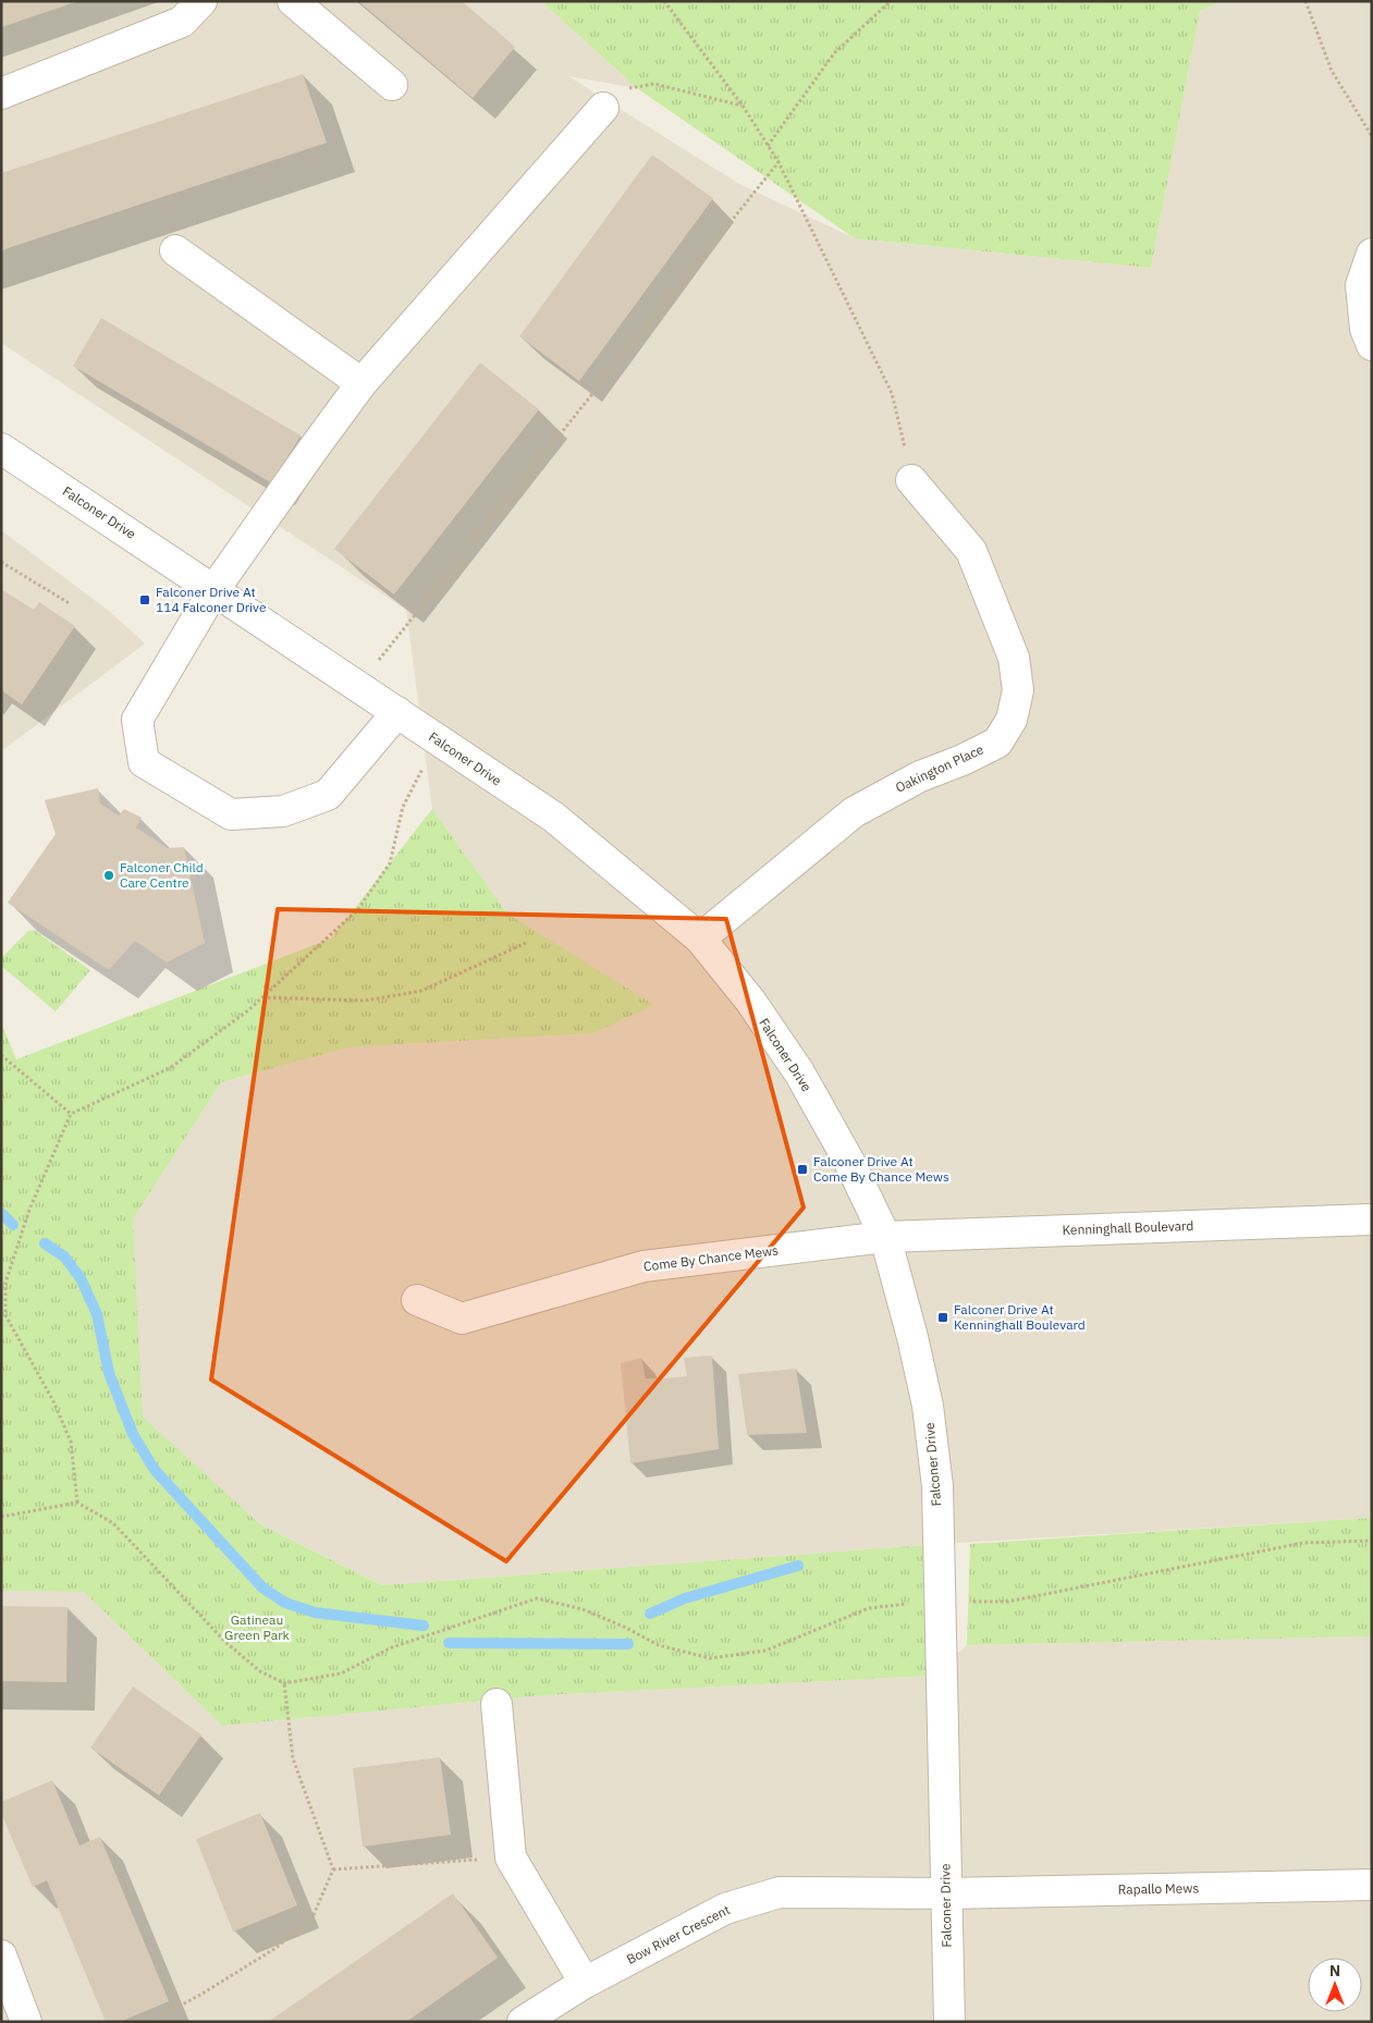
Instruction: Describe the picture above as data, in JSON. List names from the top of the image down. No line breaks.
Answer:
{"streets":{"street":["Falconer Drive","Oakington Place","Kenninghall Boulevard","Come By Chance Mews","Rapallo Mews","Bow River Crescent"]},"crossings":[["Falconer Drive","Oakington Place"],["Falconer Drive","Kenninghall Boulevard"],["Falconer Drive","Come By Chance Mews"],["Falconer Drive","Rapallo Mews"],["Falconer Drive","Bow River Crescent"],["Kenninghall Boulevard","Come By Chance Mews"],["Rapallo Mews","Bow River Crescent"]],"parks":["Gatineau Green Park"],"places":{"transit":["Falconer Drive At 114 Falconer Drive","Falconer Drive At Come By Chance Mews","Falconer Drive At Kenninghall Boulevard"],"other":["Falconer Child Care Centre"]},"north":"top"}
